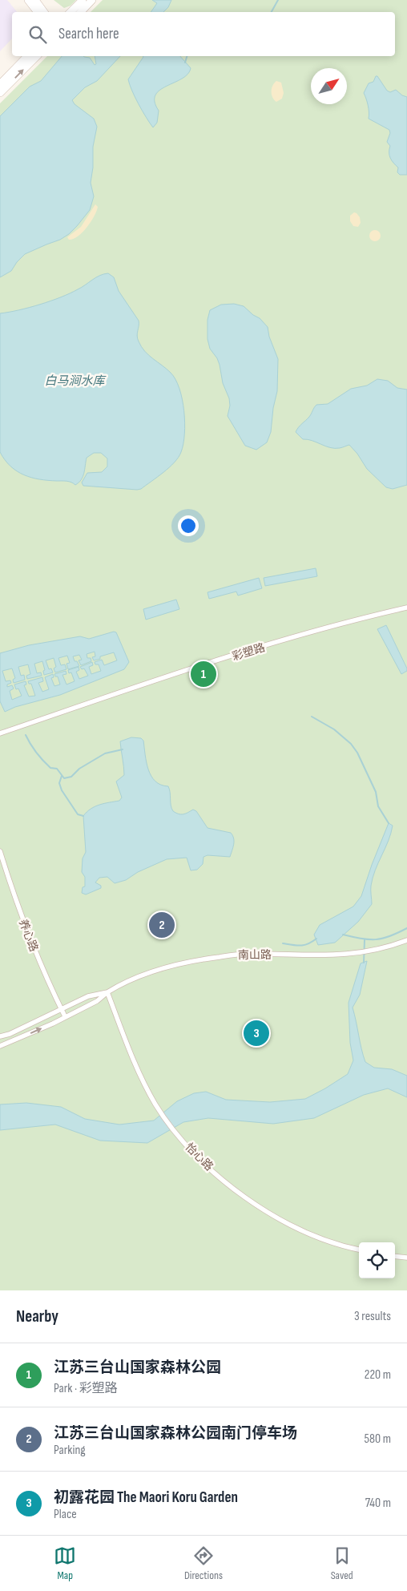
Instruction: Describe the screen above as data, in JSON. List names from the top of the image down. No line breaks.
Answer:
{"streets":{"street":["彩塑路","养心路","南山路","怡心路"]},"crossings":[["养心路","南山路"],["南山路","怡心路"]],"water":["白马涧水库"],"north":"top right","page":{"search":"Search here","pins":["1","2","3"],"heading":["Nearby","3 results"],"list":[{"mark":"1","name":"江苏三台山国家森林公园","note":"Park · 彩塑路","value":"220 m"},{"mark":"2","name":"江苏三台山国家森林公园南门停车场","note":"Parking","value":"580 m"},{"mark":"3","name":"初露花园 The Maori Koru Garden","note":"Place","value":"740 m"}],"nav":["Map","Directions","Saved"]}}
